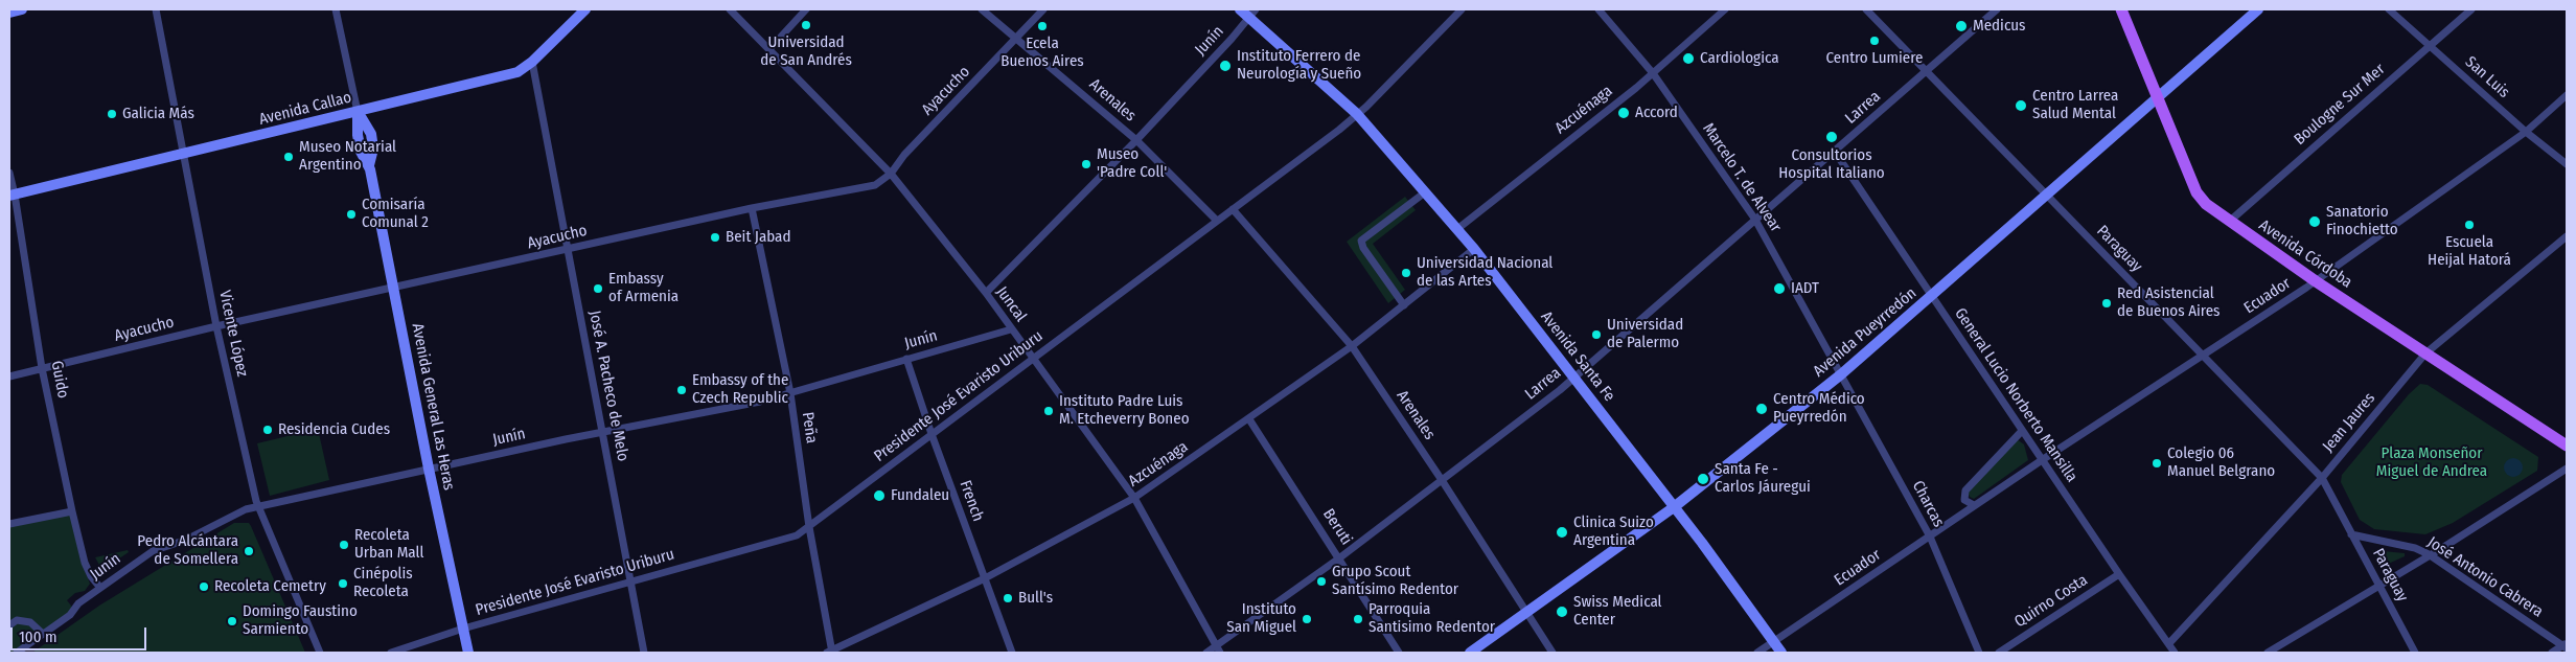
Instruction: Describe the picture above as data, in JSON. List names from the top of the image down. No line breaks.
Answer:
{"streets":{"main road":["Avenida Callao","Avenida Córdoba","Avenida Pueyrredón","Avenida Santa Fe","Avenida General Las Heras"],"street":["Junín","San Luis","Ayacucho","Arenales","Boulogne Sur Mer","Larrea","Azcuénaga","Marcelo T. de Alvear","Paraguay","Ecuador","Juncal","Vicente López","Guido","José A. Pacheco de Melo","General Lucio Norberto Mansilla","Presidente José Evaristo Uriburu","Jean Jaures","Peña","French","Charcas","Beruti","José Antonio Cabrera","Quirno Costa"]},"crossings":[["Junín","Arenales"],["Junín","Juncal"],["Junín","Vicente López"],["Junín","Avenida Santa Fe"],["Junín","Guido"],["Junín","José A. Pacheco de Melo"],["Junín","Avenida General Las Heras"],["Junín","Peña"],["Junín","French"],["San Luis","Boulogne Sur Mer"],["San Luis","Ecuador"],["Ayacucho","Arenales"],["Ayacucho","Juncal"],["Ayacucho","Vicente López"],["Ayacucho","Guido"],["Ayacucho","José A. Pacheco de Melo"],["Ayacucho","Avenida General Las Heras"],["Ayacucho","Peña"],["Arenales","Larrea"],["Arenales","Azcuénaga"],["Arenales","Avenida Pueyrredón"],["Arenales","Presidente José Evaristo Uriburu"],["Boulogne Sur Mer","Avenida Córdoba"],["Larrea","Marcelo T. de Alvear"],["Larrea","Paraguay"],["Larrea","Juncal"],["Larrea","Avenida Santa Fe"],["Larrea","General Lucio Norberto Mansilla"],["Larrea","Beruti"],["Avenida Callao","Vicente López"],["Avenida Callao","Guido"],["Avenida Callao","José A. Pacheco de Melo"],["Avenida Callao","Avenida General Las Heras"],["Azcuénaga","Marcelo T. de Alvear"],["Azcuénaga","Juncal"],["Azcuénaga","Avenida Santa Fe"],["Azcuénaga","Peña"],["Azcuénaga","French"],["Azcuénaga","Beruti"],["Marcelo T. de Alvear","Avenida Pueyrredón"],["Marcelo T. de Alvear","Charcas"],["Paraguay","Ecuador"],["Paraguay","Avenida Pueyrredón"],["Paraguay","Jean Jaures"],["Paraguay","José Antonio Cabrera"],["Avenida Córdoba","Ecuador"],["Avenida Córdoba","Avenida Pueyrredón"],["Avenida Córdoba","Jean Jaures"],["Ecuador","Avenida Santa Fe"],["Ecuador","General Lucio Norberto Mansilla"],["Ecuador","Charcas"],["Juncal","Presidente José Evaristo Uriburu"],["Avenida Pueyrredón","Avenida Santa Fe"],["Avenida Pueyrredón","General Lucio Norberto Mansilla"],["Avenida Pueyrredón","Charcas"],["Avenida Santa Fe","Presidente José Evaristo Uriburu"],["José A. Pacheco de Melo","Presidente José Evaristo Uriburu"],["General Lucio Norberto Mansilla","Jean Jaures"],["General Lucio Norberto Mansilla","Quirno Costa"],["Presidente José Evaristo Uriburu","Avenida General Las Heras"],["Presidente José Evaristo Uriburu","Peña"],["Presidente José Evaristo Uriburu","French"]],"parks":["Plaza Monseñor Miguel de Andrea"],"places":["Universidad de San Andrés","Ecela Buenos Aires","Medicus","Centro Lumiere","Cardiologica","Instituto Ferrero de Neurología y Sueño","Centro Larrea Salud Mental","Accord","Galicia Más","Consultorios Hospital Italiano","Museo Notarial Argentino","Museo 'Padre Coll'","Comisaría Comunal 2","Sanatorio Finochietto","Escuela Heijal Hatorá","Beit Jabad","Universidad Nacional de las Artes","Embassy of Armenia","IADT","Red Asistencial de Buenos Aires","Universidad de Palermo","Embassy of the Czech Republic","Centro Médico Pueyrredón","Instituto Padre Luis M. Etcheverry Boneo","Residencia Cudes","Colegio 06 Manuel Belgrano","Santa Fe - Carlos Jáuregui","Fundaleu","Clinica Suizo Argentina","Recoleta Urban Mall","Pedro Alcántara de Somellera","Grupo Scout Santísimo Redentor","Cinépolis Recoleta","Recoleta Cemetry","Bull's","Swiss Medical Center","Instituto San Miguel","Parroquia Santisimo Redentor","Domingo Faustino Sarmiento"],"scale_bar":"100 m"}
